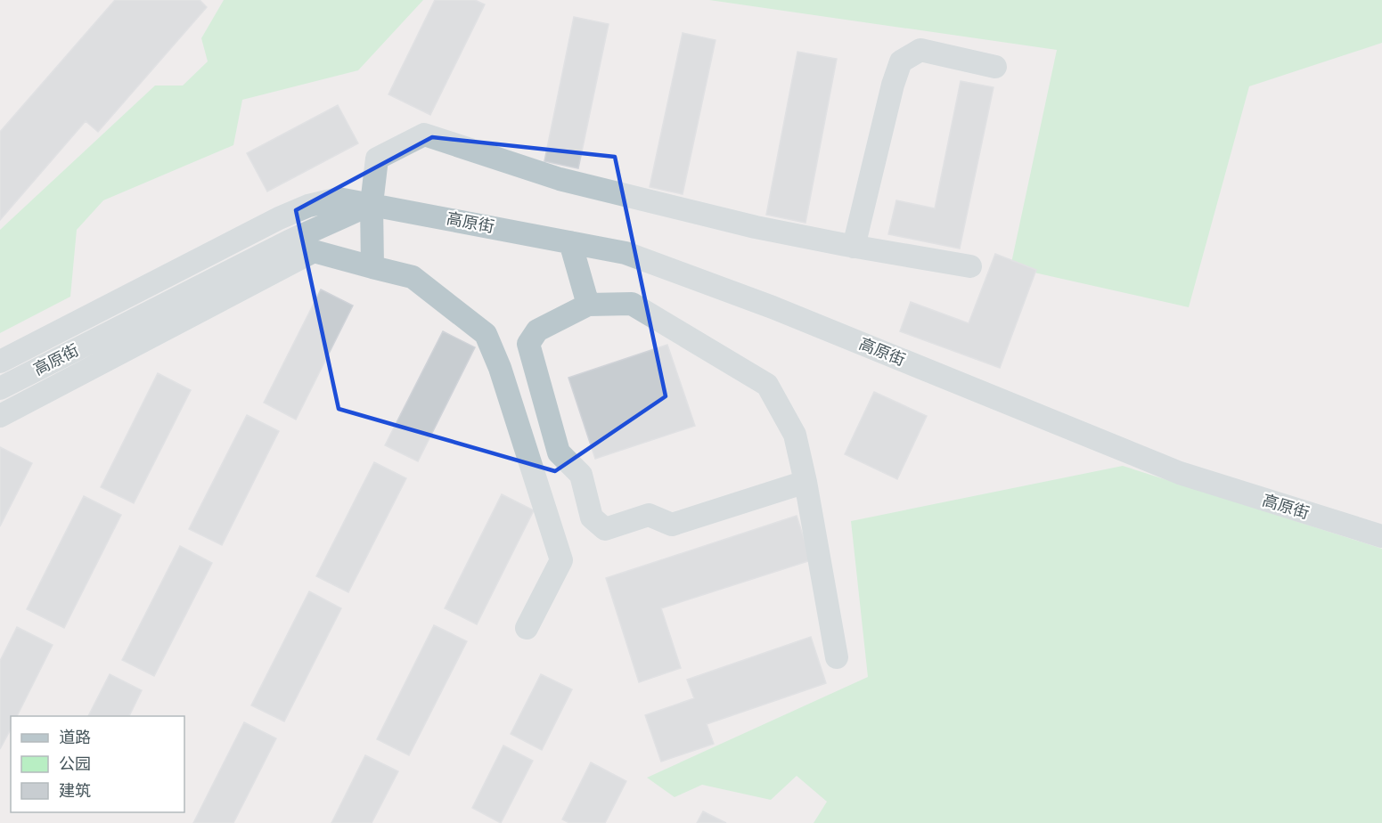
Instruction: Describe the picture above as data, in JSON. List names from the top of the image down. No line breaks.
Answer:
{"streets":{"street":["高原街"]},"legend":["道路","公园","建筑"]}
